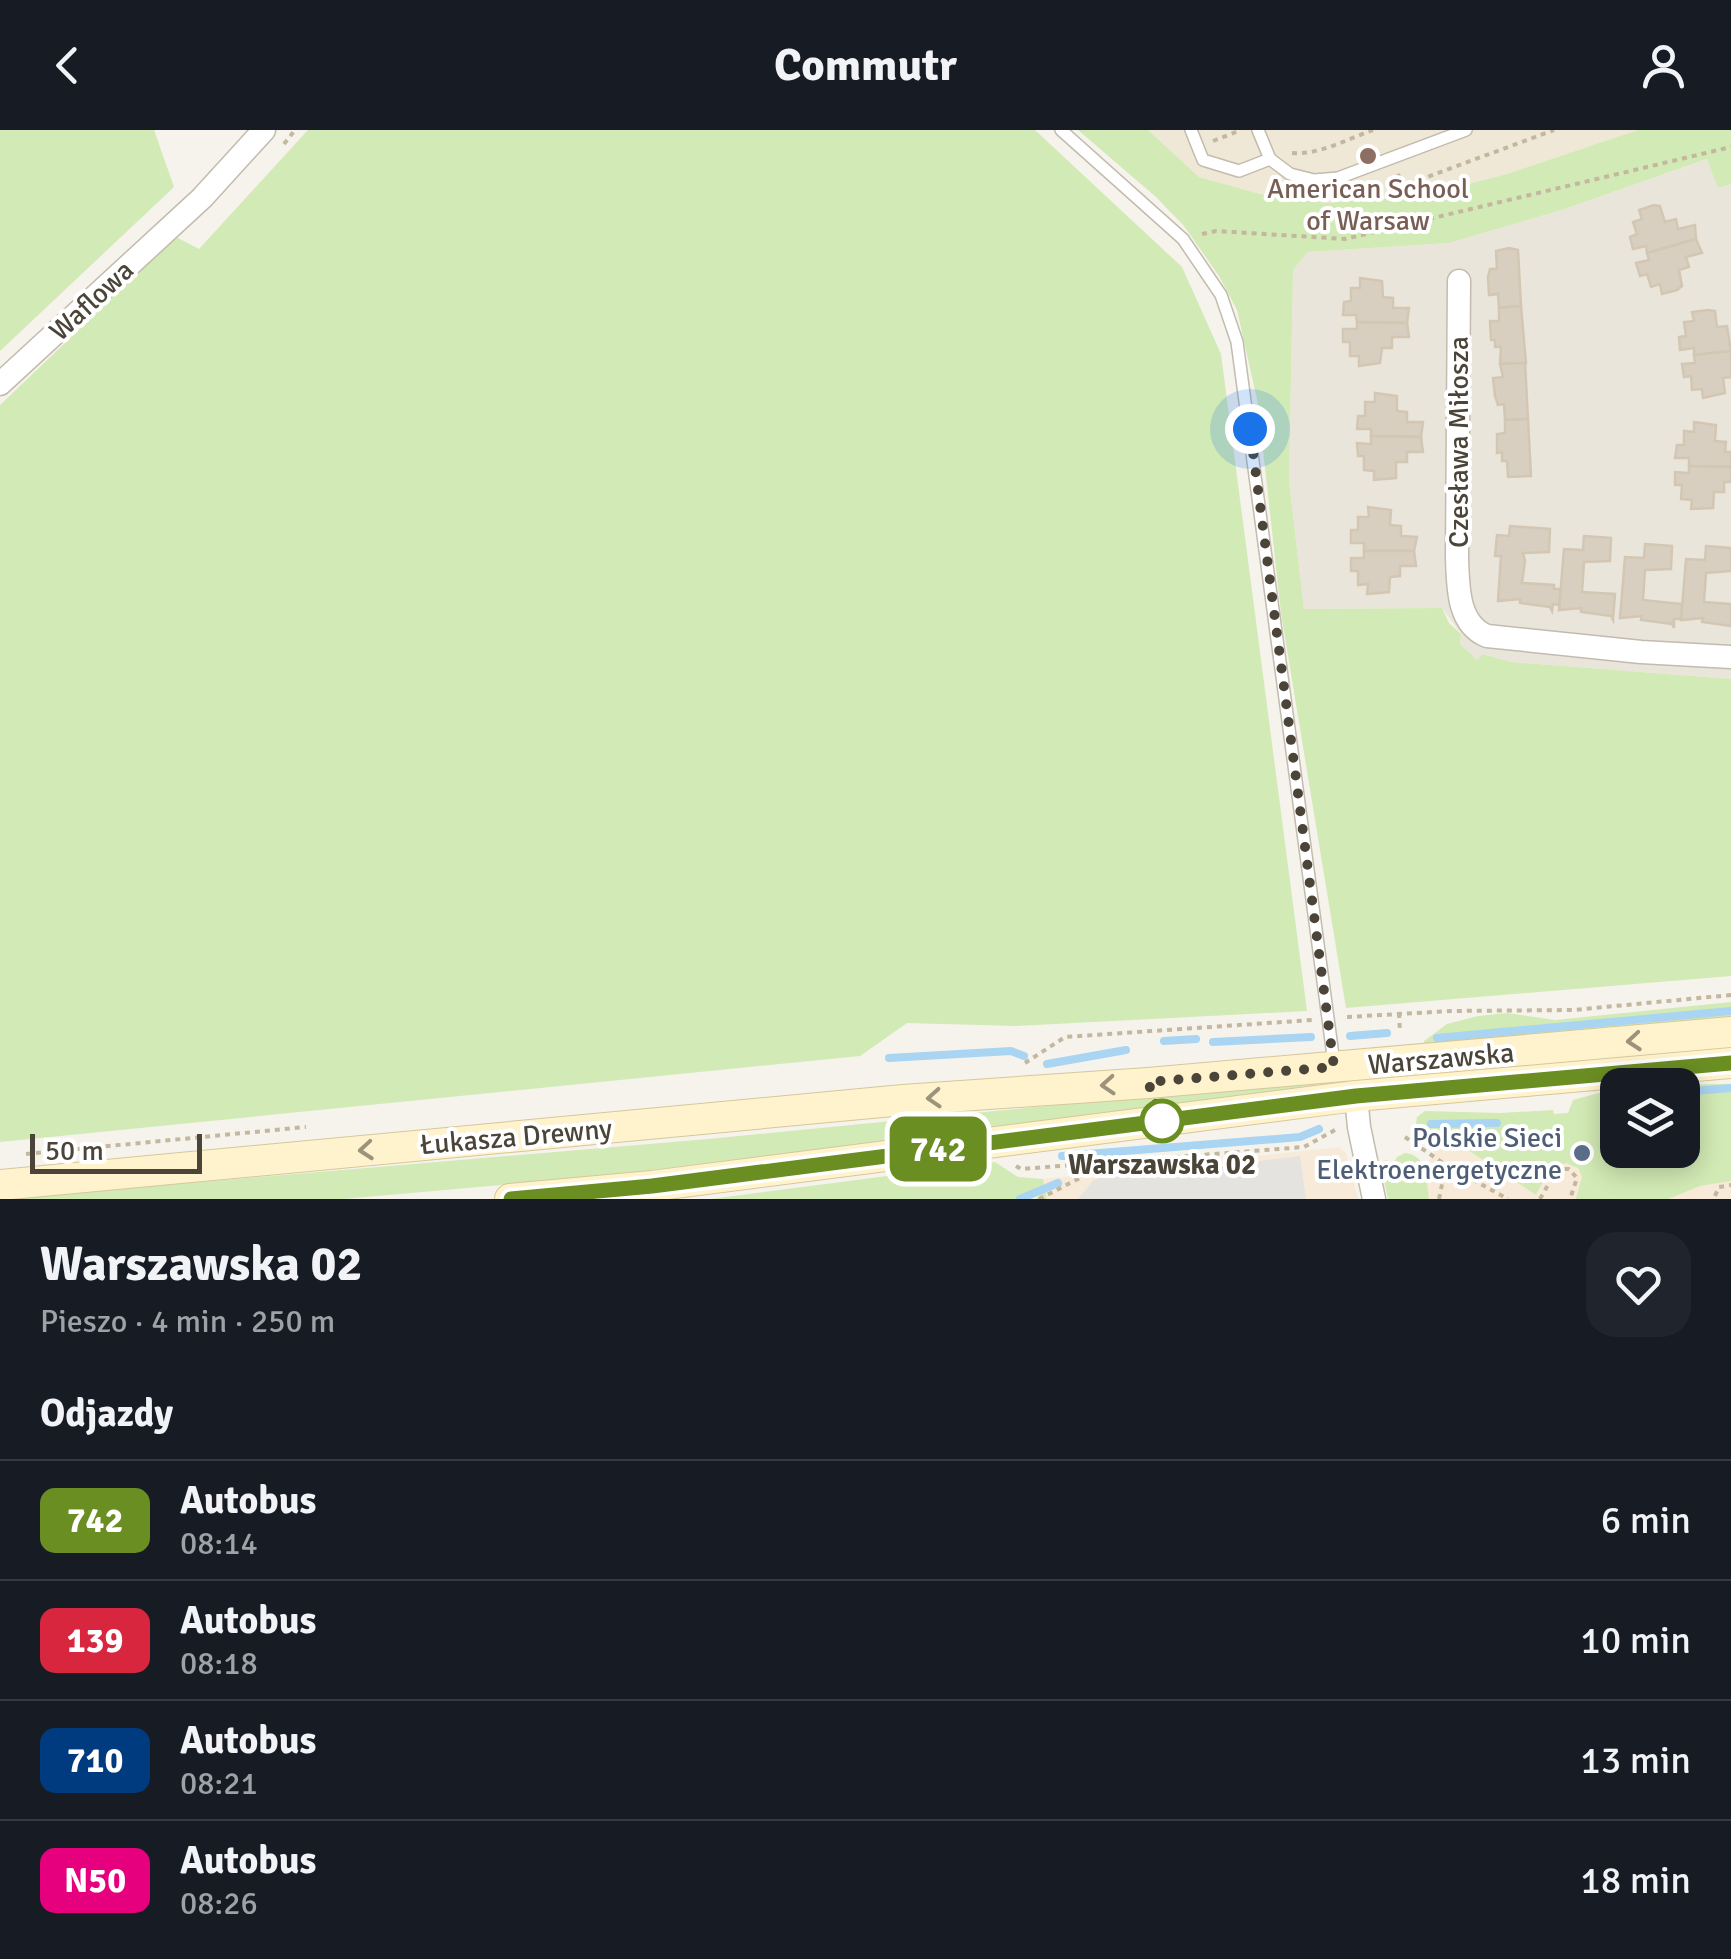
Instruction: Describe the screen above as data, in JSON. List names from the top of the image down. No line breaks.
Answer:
{"streets":{"main road":["Warszawska","Łukasza Drewny"],"street":["Waflowa","Czesława Miłosza"]},"crossings":[["Warszawska","Łukasza Drewny"]],"places":["American School of Warsaw","Warszawska 02","Polskie Sieci Elektroenergetyczne"],"lines":["bus line 742"],"scale_bar":"50 m","page":{"header":"Commutr","on_map":"742","scale":"50 m","heading":[["Warszawska 02","Pieszo · 4 min · 250 m"],"Odjazdy"],"list":[{"mark":"742","name":"Autobus","note":"08:14","value":"6 min"},{"mark":"139","name":"Autobus","note":"08:18","value":"10 min"},{"mark":"710","name":"Autobus","note":"08:21","value":"13 min"},{"mark":"N50","name":"Autobus","note":"08:26","value":"18 min"}]}}
